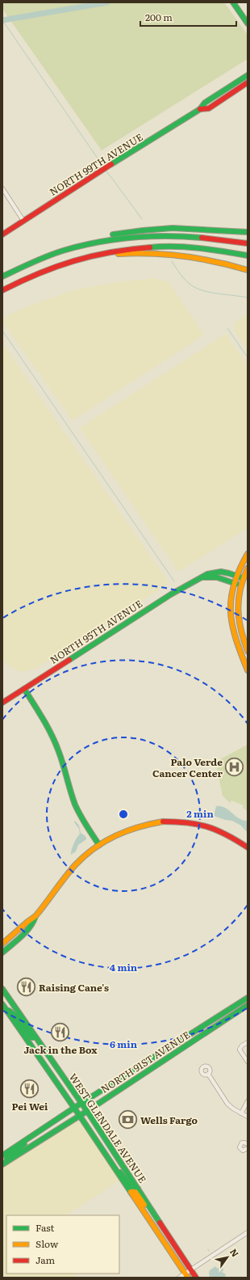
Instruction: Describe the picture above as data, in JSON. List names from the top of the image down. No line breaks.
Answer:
{"streets":{"main road":["NORTH 99TH AVENUE","NORTH 95TH AVENUE","NORTH 91ST AVENUE","WEST GLENDALE AVENUE"]},"crossings":[["NORTH 91ST AVENUE","WEST GLENDALE AVENUE"]],"places":{"hospital":["Palo Verde Cancer Center"],"restaurant":["Raising Cane's","Jack in the Box","Pei Wei"],"bank":["Wells Fargo"]},"legend":["Fast","Slow","Jam"],"scale_bar":"200 m","north":"top right","rings":["2 min","4 min","6 min"]}
